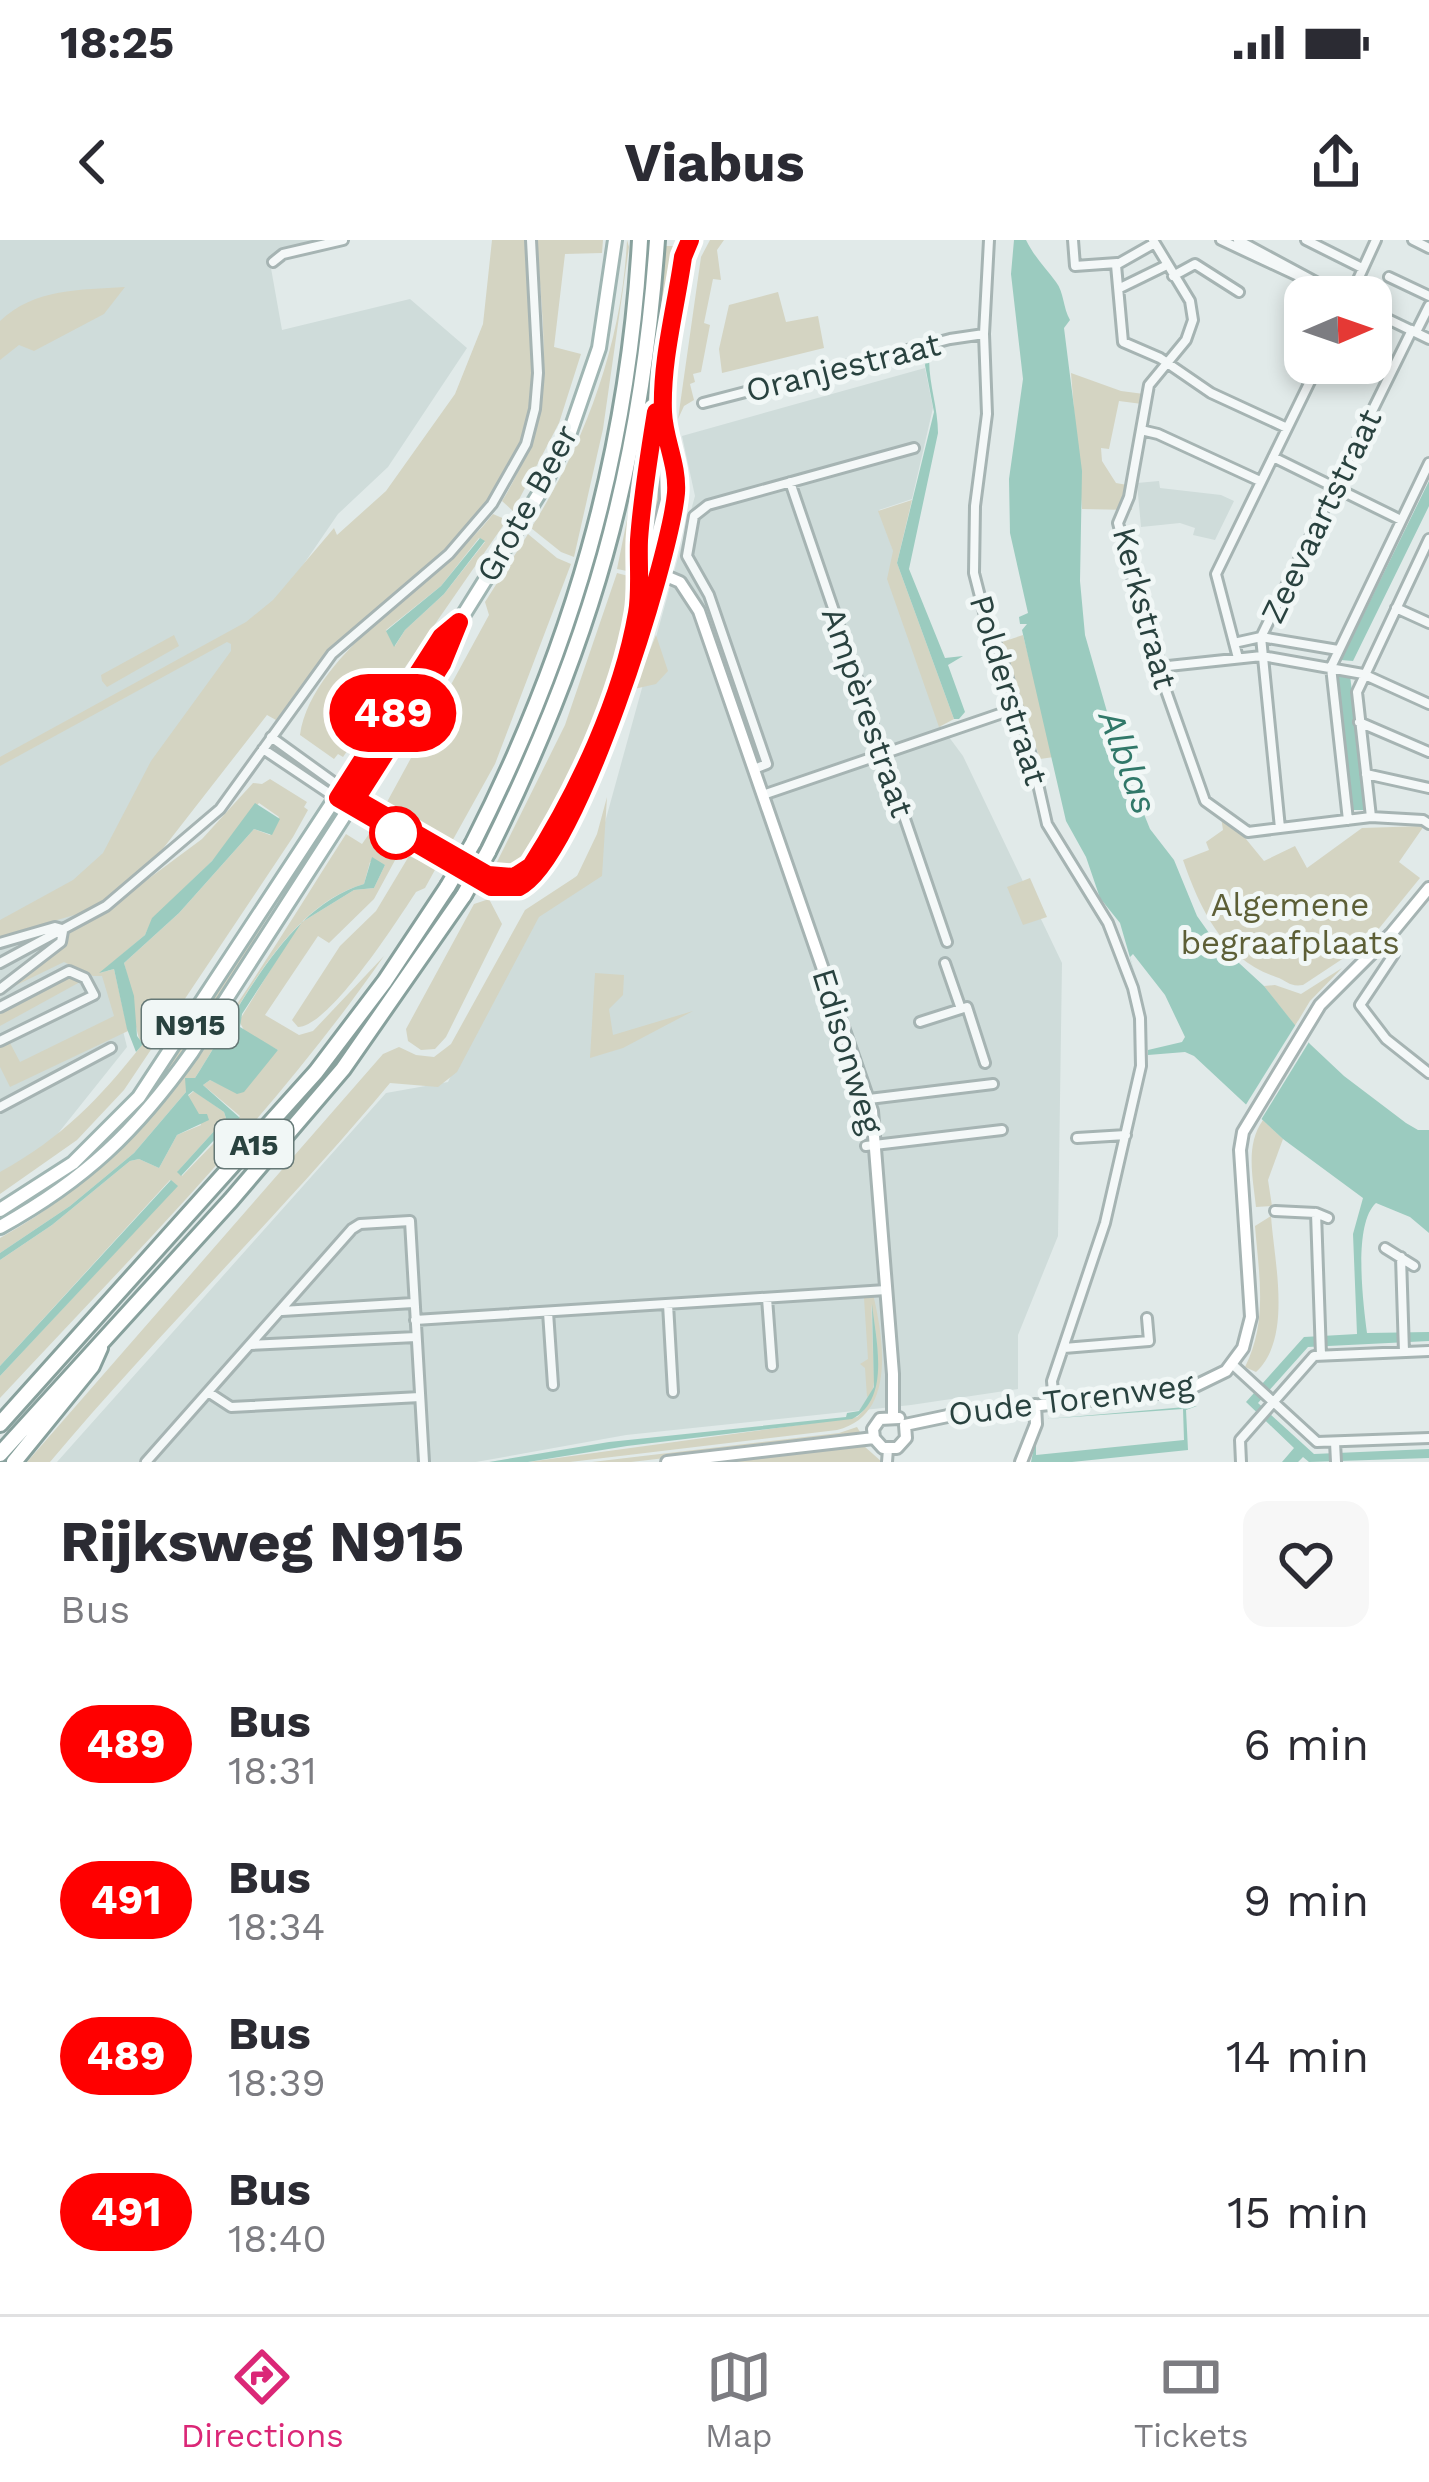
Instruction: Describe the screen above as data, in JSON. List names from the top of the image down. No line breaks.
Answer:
{"streets":{"highway":["A15"],"main road":["Grote Beer","N915"],"street":["Oranjestraat","Zeevaartstraat","Kerkstraat","Polderstraat","Ampèrestraat","Edisonweg","Oude Torenweg"]},"crossings":[["Oranjestraat","Polderstraat"],["Polderstraat","Oude Torenweg"],["Ampèrestraat","Edisonweg"],["Edisonweg","Oude Torenweg"]],"water":["Alblas"],"parks":["Algemene begraafplaats"],"lines":["bus line 489"],"north":"right","page":{"status":"18:25","header":"Viabus","on_map":"489","heading":["Rijksweg N915","Bus"],"list":[{"mark":"489","name":"Bus","note":"18:31","value":"6 min"},{"mark":"491","name":"Bus","note":"18:34","value":"9 min"},{"mark":"489","name":"Bus","note":"18:39","value":"14 min"},{"mark":"491","name":"Bus","note":"18:40","value":"15 min"}],"tabs":["Directions","Map","Tickets"]}}
